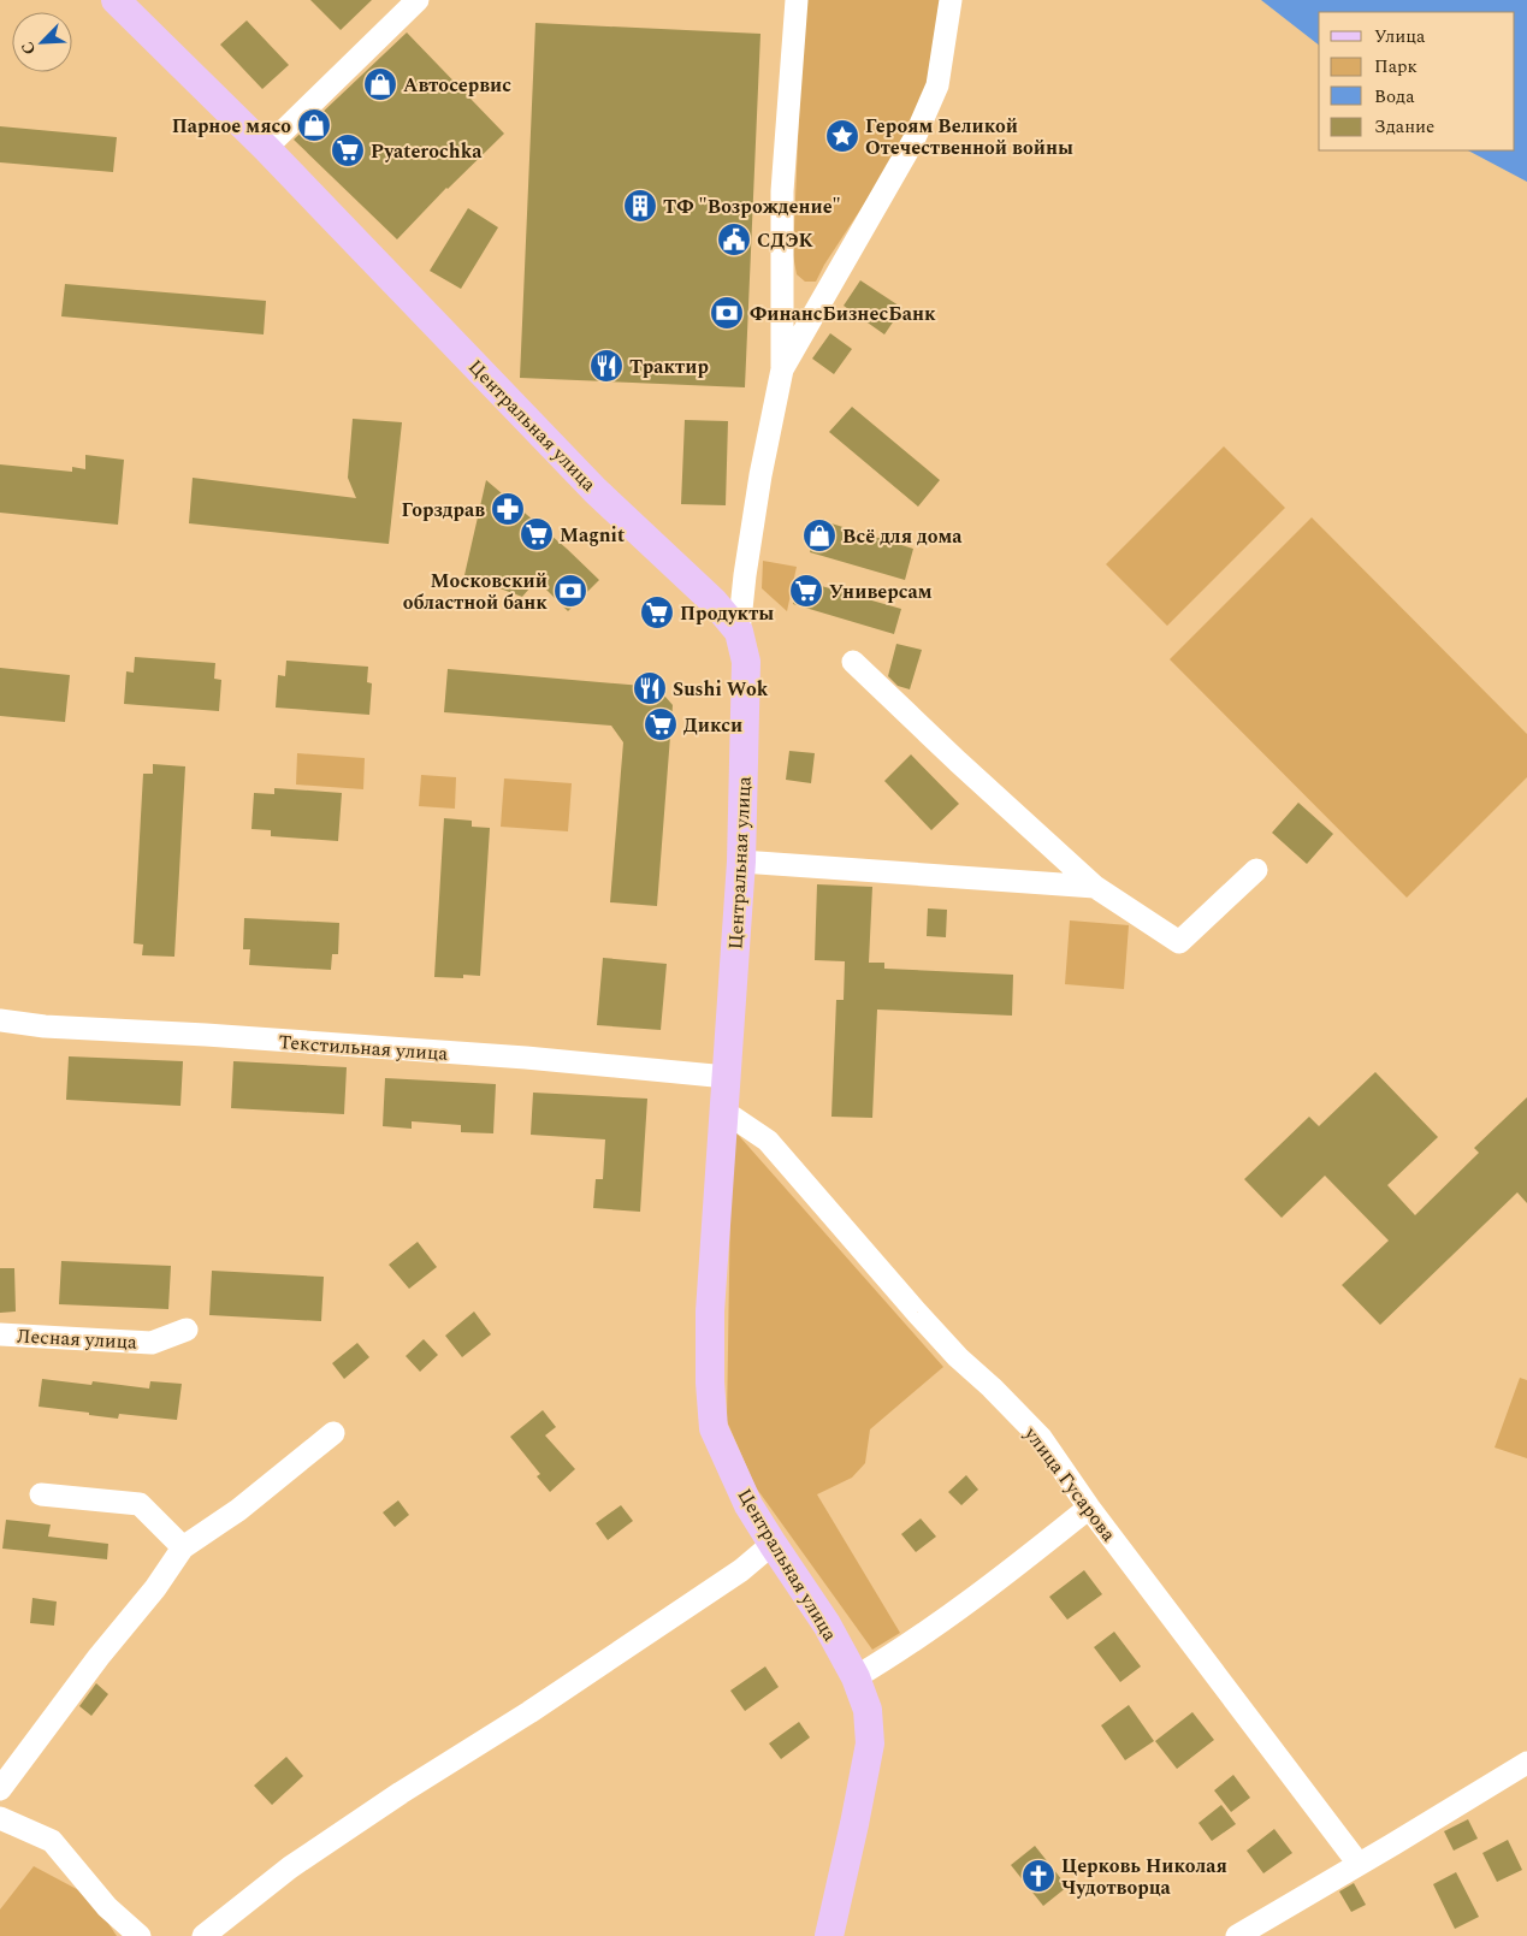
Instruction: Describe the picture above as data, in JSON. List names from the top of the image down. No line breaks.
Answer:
{"streets":{"main road":["Центральная улица"],"street":["Текстильная улица","Лесная улица","улица Гусарова"]},"crossings":[["Центральная улица","Текстильная улица"],["Центральная улица","улица Гусарова"]],"places":{"shop":["Автосервис","Парное мясо","Всё для дома"],"place":["Героям Великой Отечественной войны"],"supermarket":["Pyaterochka","Magnit","Универсам","Продукты","Дикси"],"building":["ТФ \"Возрождение\""],"public building":["СДЭК"],"bank":["ФинансБизнесБанк","Московский областной банк"],"restaurant":["Трактир","Sushi Wok"],"pharmacy":["Горздрав"],"church":["Церковь Николая Чудотворца"]},"legend":["Улица","Парк","Вода","Здание"],"north":"bottom left"}
